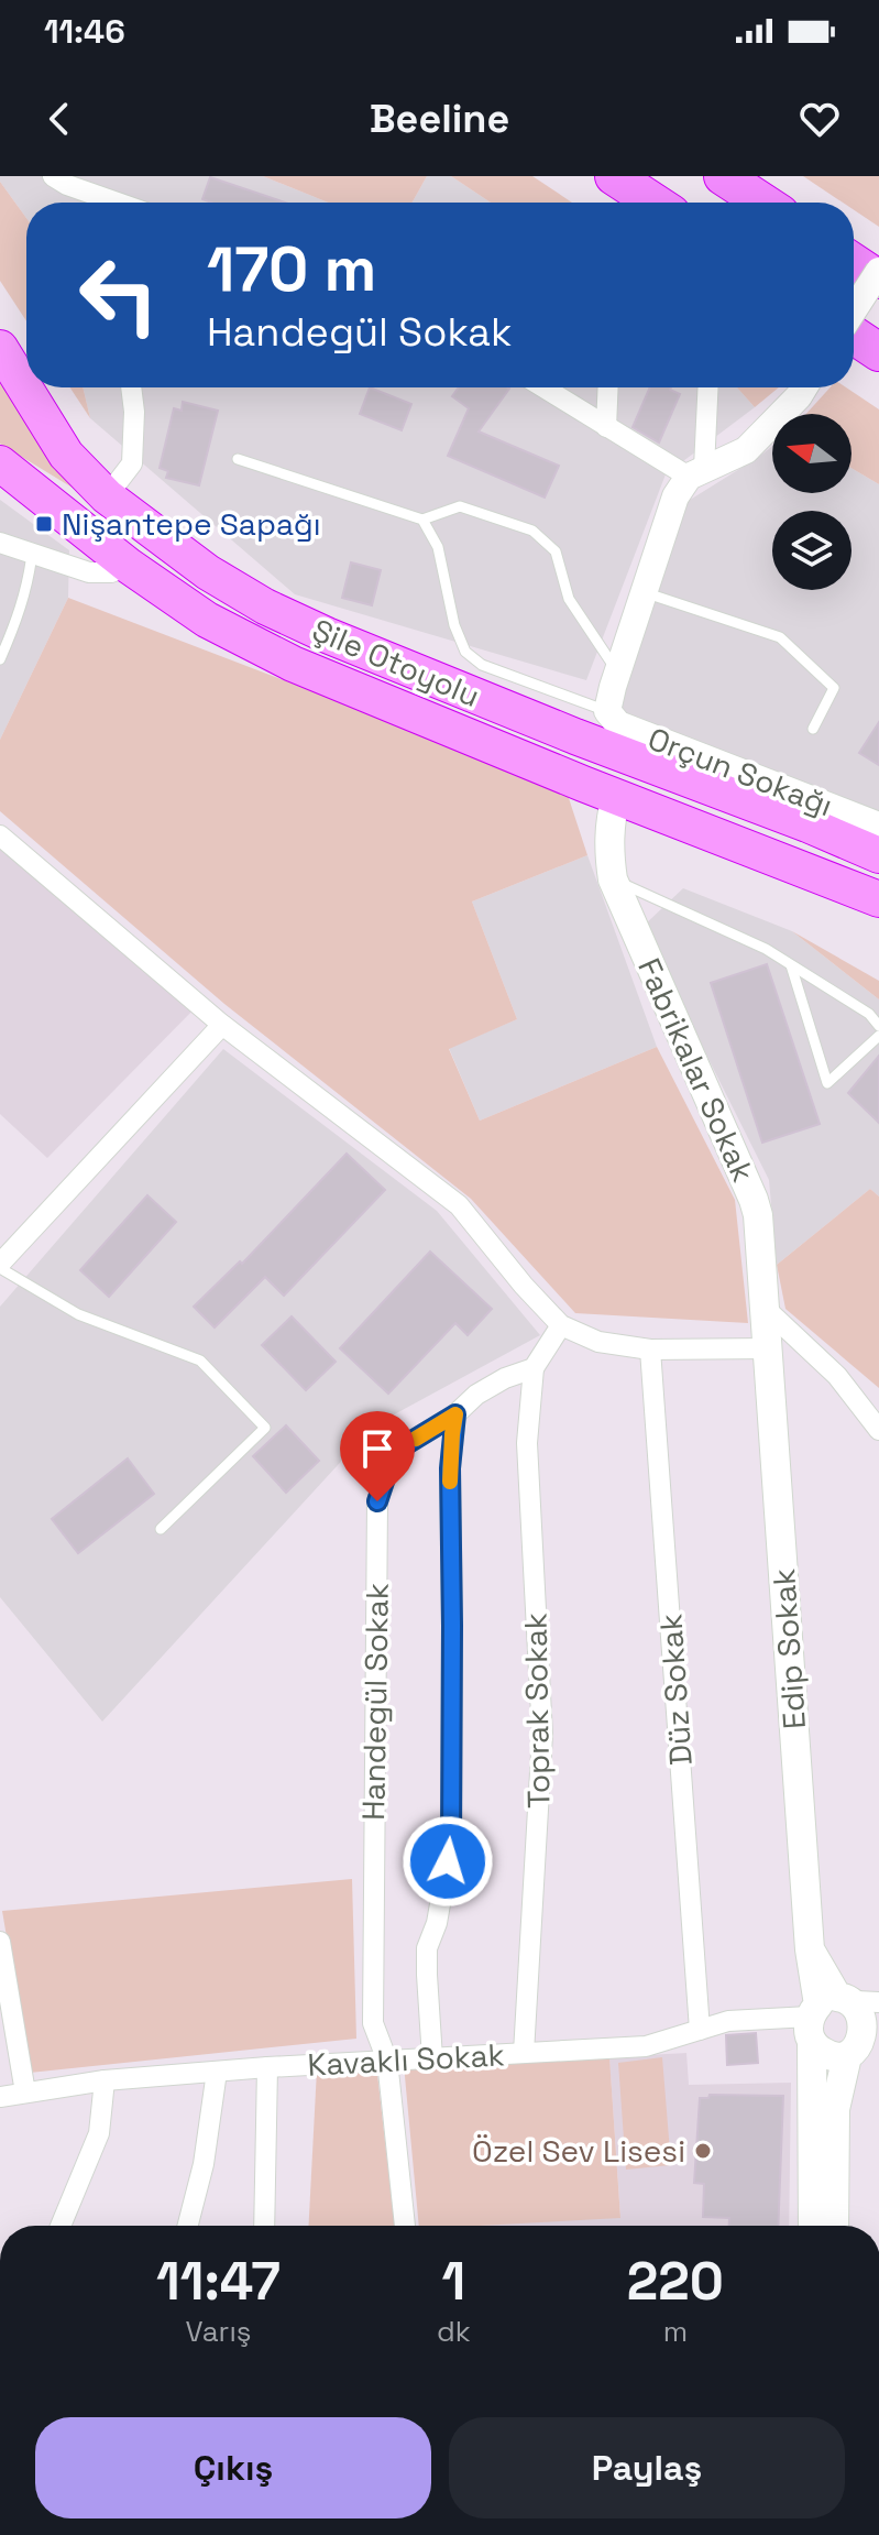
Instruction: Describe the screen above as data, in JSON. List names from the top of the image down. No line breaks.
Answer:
{"streets":{"highway":["Şile Otoyolu"],"main road":["Fabrikalar Sokak","Edip Sokak"],"street":["Orçun Sokağı","Düz Sokak","Handegül Sokak","Toprak Sokak","Kavaklı Sokak"]},"crossings":[["Şile Otoyolu","Fabrikalar Sokak"],["Fabrikalar Sokak","Edip Sokak"],["Edip Sokak","Kavaklı Sokak"],["Düz Sokak","Kavaklı Sokak"],["Handegül Sokak","Toprak Sokak"],["Handegül Sokak","Kavaklı Sokak"],["Toprak Sokak","Kavaklı Sokak"]],"places":{"transit":["Nişantepe Sapağı"],"other":["Özel Sev Lisesi"]},"north":"left","page":{"status":"11:46","header":"Beeline","turn":["170 m","Handegül Sokak"],"eta":["11:47","Varış","1","dk","220","m"],"buttons":["Çıkış","Paylaş"]}}
